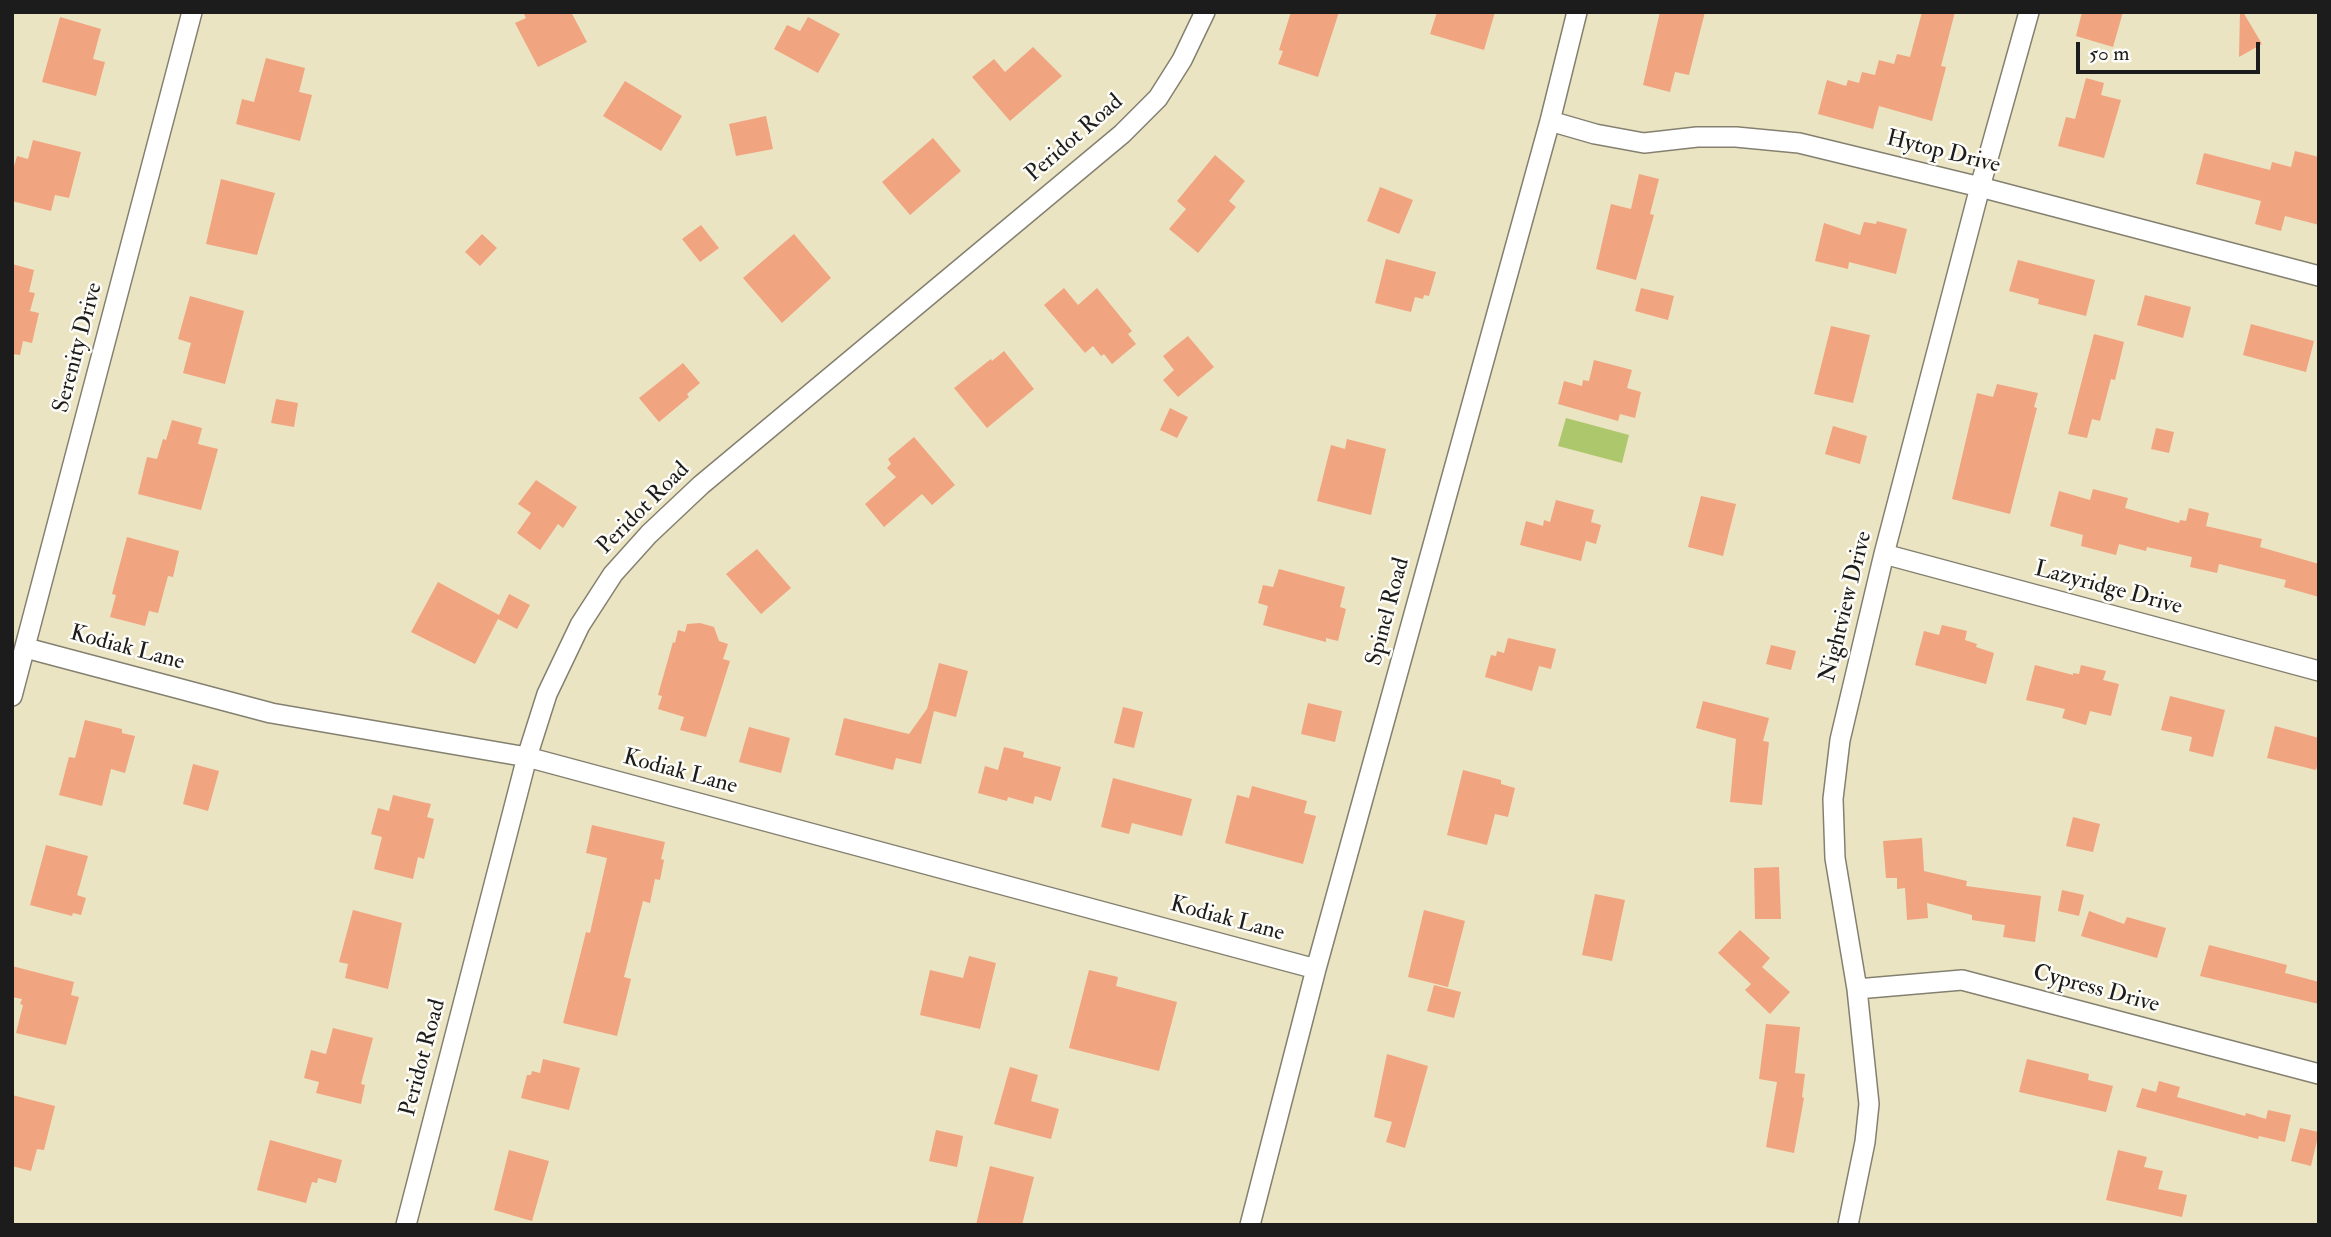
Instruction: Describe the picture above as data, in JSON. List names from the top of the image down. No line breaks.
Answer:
{"streets":{"street":["Peridot Road","Hytop Drive","Serenity Drive","Lazyridge Drive","Nightview Drive","Spinel Road","Kodiak Lane","Cypress Drive"]},"crossings":[["Peridot Road","Kodiak Lane"],["Hytop Drive","Nightview Drive"],["Hytop Drive","Spinel Road"],["Serenity Drive","Kodiak Lane"],["Lazyridge Drive","Nightview Drive"],["Nightview Drive","Cypress Drive"],["Spinel Road","Kodiak Lane"]],"scale_bar":"50 m"}
